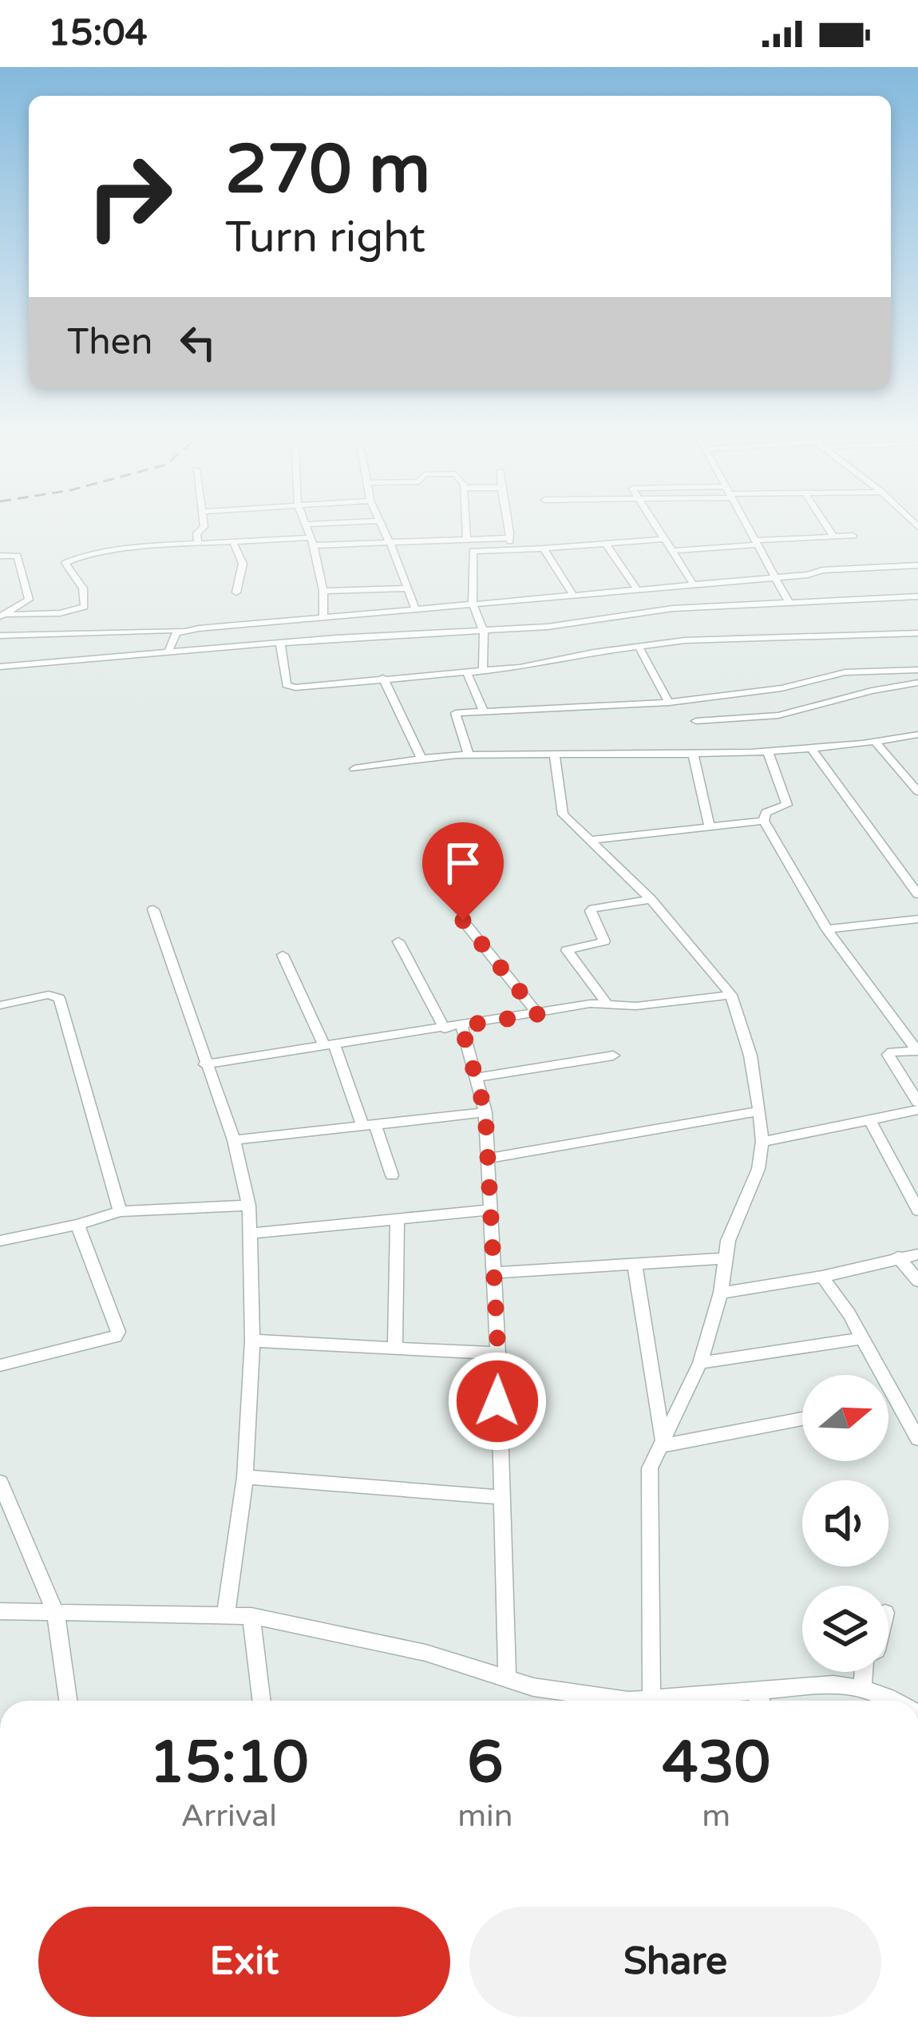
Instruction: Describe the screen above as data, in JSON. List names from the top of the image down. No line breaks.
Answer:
{"north":"right","page":{"status":"15:04","turn":["270 m","Turn right"],"then":"Then","eta":["15:10","Arrival","6","min","430","m"],"buttons":["Exit","Share"]}}
